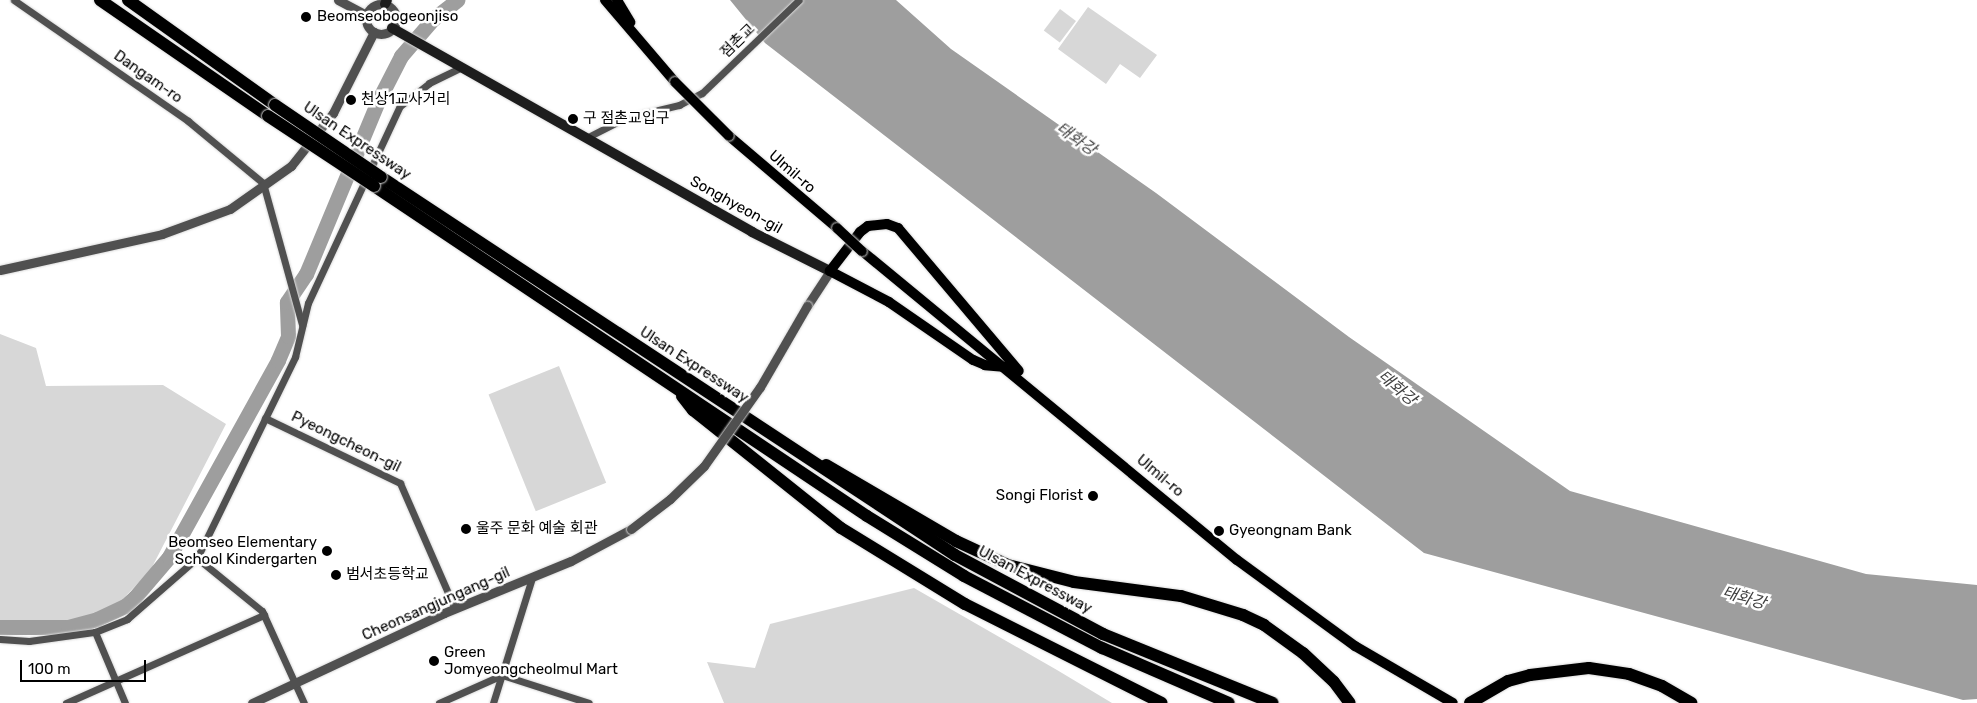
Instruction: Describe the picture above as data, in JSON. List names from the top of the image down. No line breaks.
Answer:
{"streets":{"highway":["Ulsan Expressway"],"main road":["Ulmil-ro","Songhyeon-gil"],"street":["점촌교","Dangam-ro","Pyeongcheon-gil","Cheonsangjungang-gil"]},"crossings":[["점촌교","Songhyeon-gil"],["Songhyeon-gil","Cheonsangjungang-gil"],["Pyeongcheon-gil","Cheonsangjungang-gil"]],"water":["태화강"],"places":["Beomseobogeonjiso","천상1교사거리","구 점촌교입구","Songi Florist","울주 문화 예술 회관","Gyeongnam Bank","Beomseo Elementary School Kindergarten","범서초등학교","Green Jomyeongcheolmul Mart"],"scale_bar":"100 m"}
